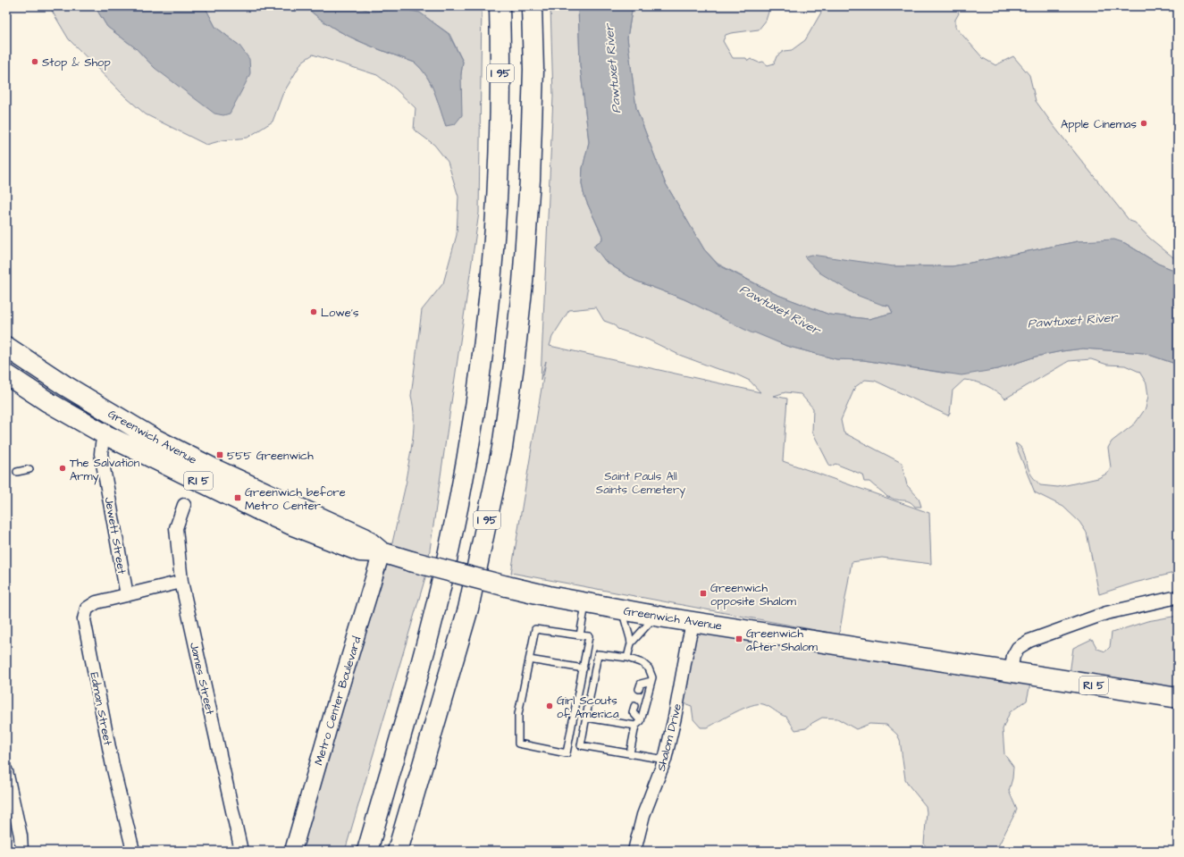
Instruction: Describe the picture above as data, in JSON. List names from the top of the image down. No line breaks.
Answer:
{"streets":{"main road":["I 95","Greenwich Avenue","RI 5"],"street":["Jewett Street","James Street","Metro Center Boulevard","Edman Street","Shalom Drive"]},"crossings":[["Greenwich Avenue","RI 5"],["Greenwich Avenue","Jewett Street"],["Greenwich Avenue","Metro Center Boulevard"],["Greenwich Avenue","Shalom Drive"],["Jewett Street","Edman Street"],["James Street","Edman Street"]],"water":["Pawtuxet River"],"parks":["Saint Pauls All Saints Cemetery"],"places":{"other":["Stop & Shop","Apple Cinemas","Lowe's","The Salvation Army","Girl Scouts of America"],"transit":["555 Greenwich","Greenwich before Metro Center","Greenwich opposite Shalom","Greenwich after Shalom"]}}
